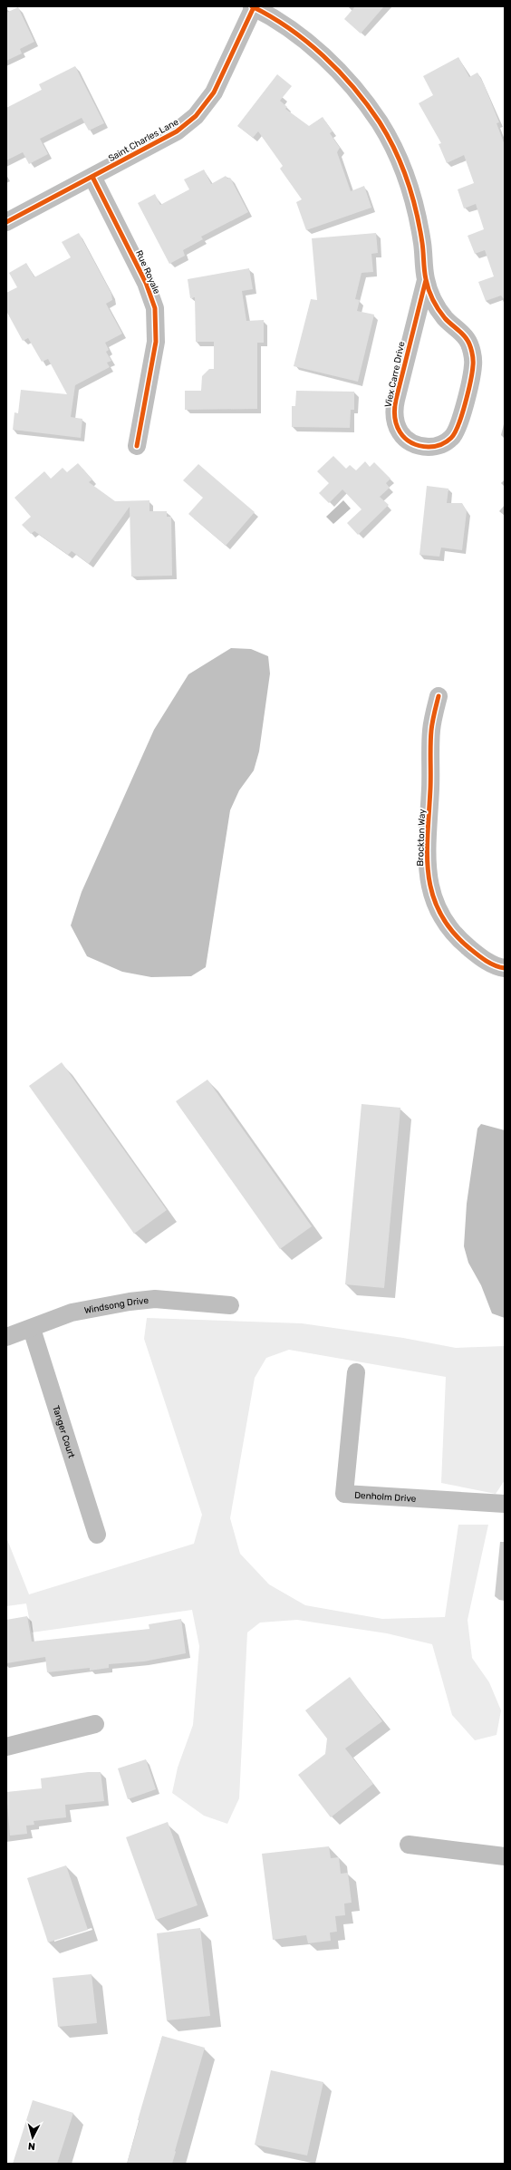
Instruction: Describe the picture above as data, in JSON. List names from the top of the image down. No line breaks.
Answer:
{"streets":{"street":["Saint Charles Lane","Rue Royale","Viex Carre Drive","Brockton Way","Windsong Drive","Tanger Court","Denholm Drive"]},"crossings":[["Saint Charles Lane","Rue Royale"],["Saint Charles Lane","Viex Carre Drive"],["Windsong Drive","Tanger Court"]],"north":"bottom"}
